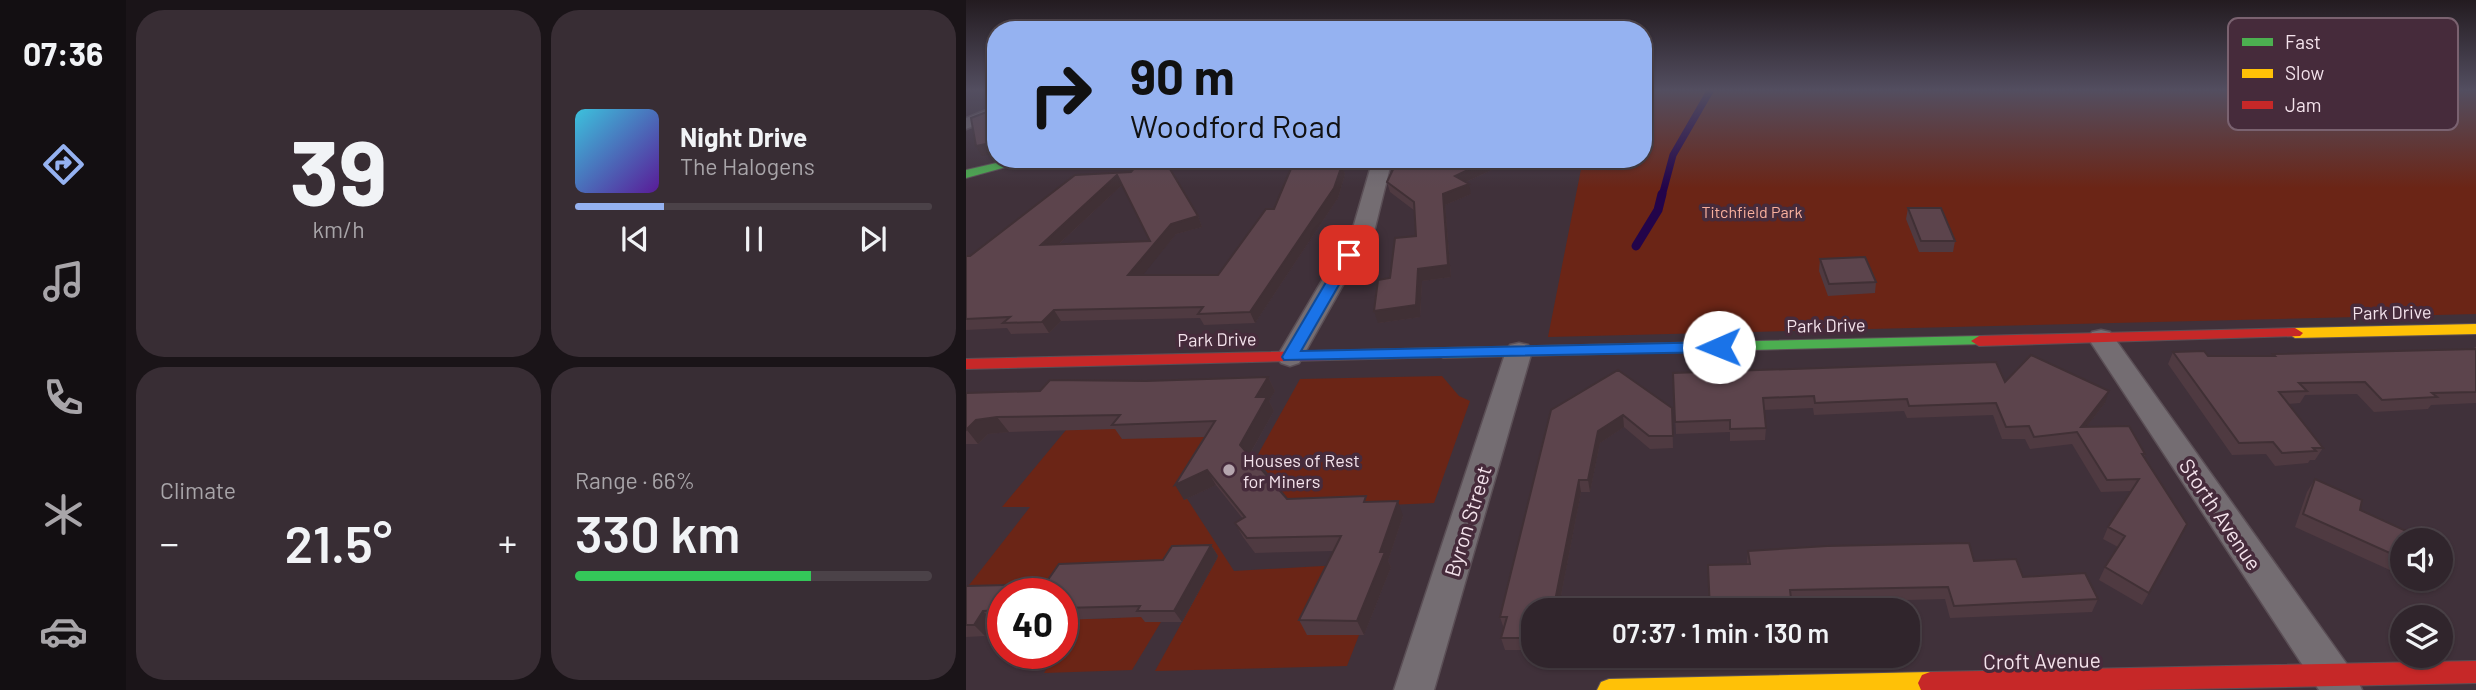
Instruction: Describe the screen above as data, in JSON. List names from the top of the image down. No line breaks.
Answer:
{"streets":{"street":["Park Drive","Storth Avenue","Byron Street","Croft Avenue"]},"crossings":[["Park Drive","Storth Avenue"],["Park Drive","Byron Street"],["Storth Avenue","Croft Avenue"]],"parks":["Titchfield Park"],"places":["Houses of Rest for Miners"],"legend":["Fast","Slow","Jam"],"page":{"tabs":"07:36","tile":[["39","km/h"],"Climate",["Range · 66%","330 km"]],"turn":["90 m","Woodford Road"],"song":["Night Drive","The Halogens"],"heat":["−","21.5°","+"],"limit":"40","trip":"07:37 · 1 min · 130 m"}}
